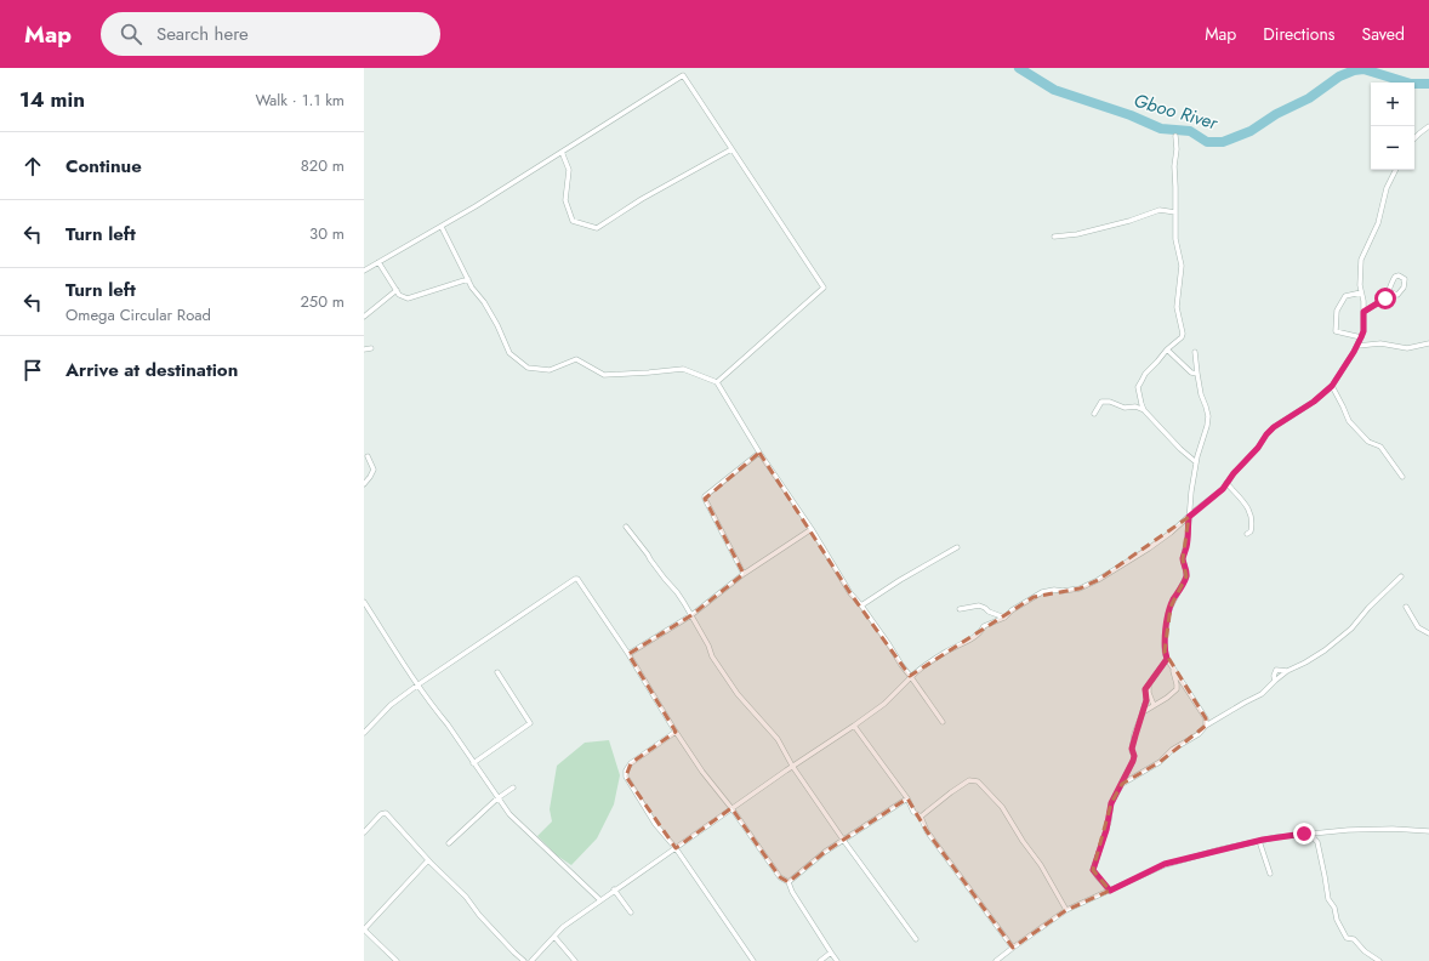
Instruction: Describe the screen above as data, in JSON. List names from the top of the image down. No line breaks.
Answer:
{"water":["Gboo River"],"page":{"header":"Map","search":"Search here","nav":["Map","Directions","Saved"],"heading":["14 min","Walk · 1.1 km"],"map_buttons":["+","−"],"list":[["Continue","820 m"],["Turn left","30 m"],["Turn left","Omega Circular Road","250 m"],"Arrive at destination"]}}
